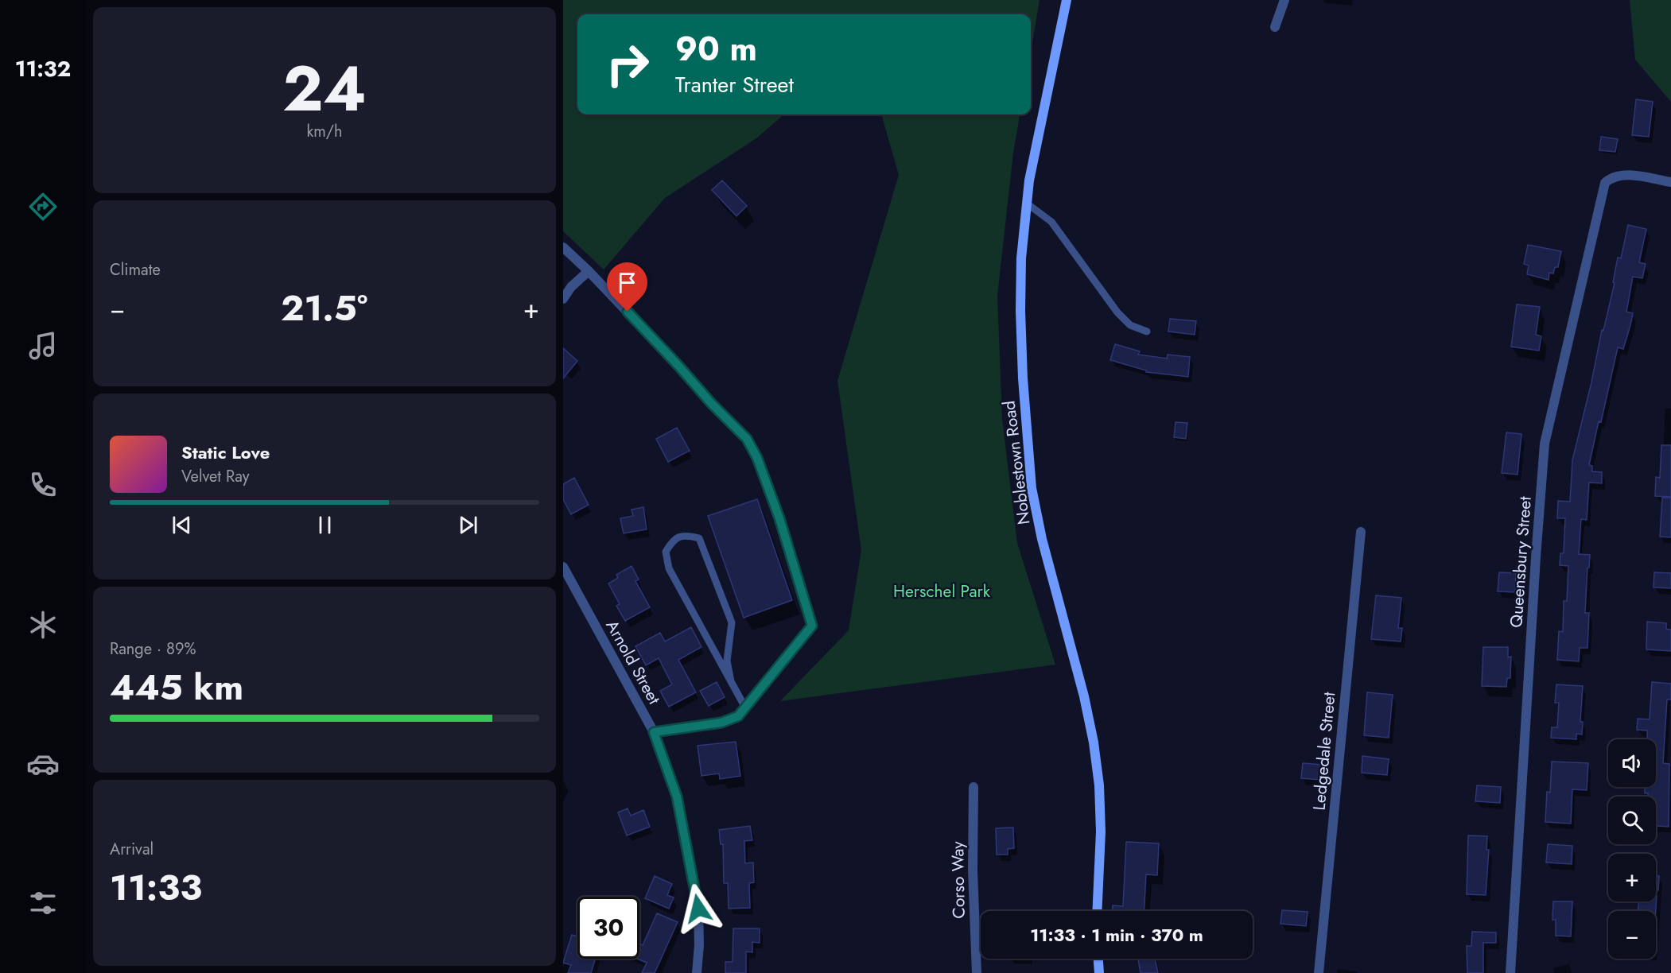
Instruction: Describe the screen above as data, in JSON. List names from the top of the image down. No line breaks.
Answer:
{"streets":{"main road":["Noblestown Road"],"street":["Queensbury Street","Arnold Street","Ledgedale Street","Corso Way"]},"parks":["Herschel Park"],"page":{"tabs":"11:32","tile":[["24","km/h"],"Climate",["Range · 89%","445 km"],["Arrival","11:33"]],"turn":["90 m","Tranter Street"],"heat":["−","21.5°","+"],"song":["Static Love","Velvet Ray"],"map_buttons":["+","−"],"limit":"30","trip":"11:33 · 1 min · 370 m"}}
